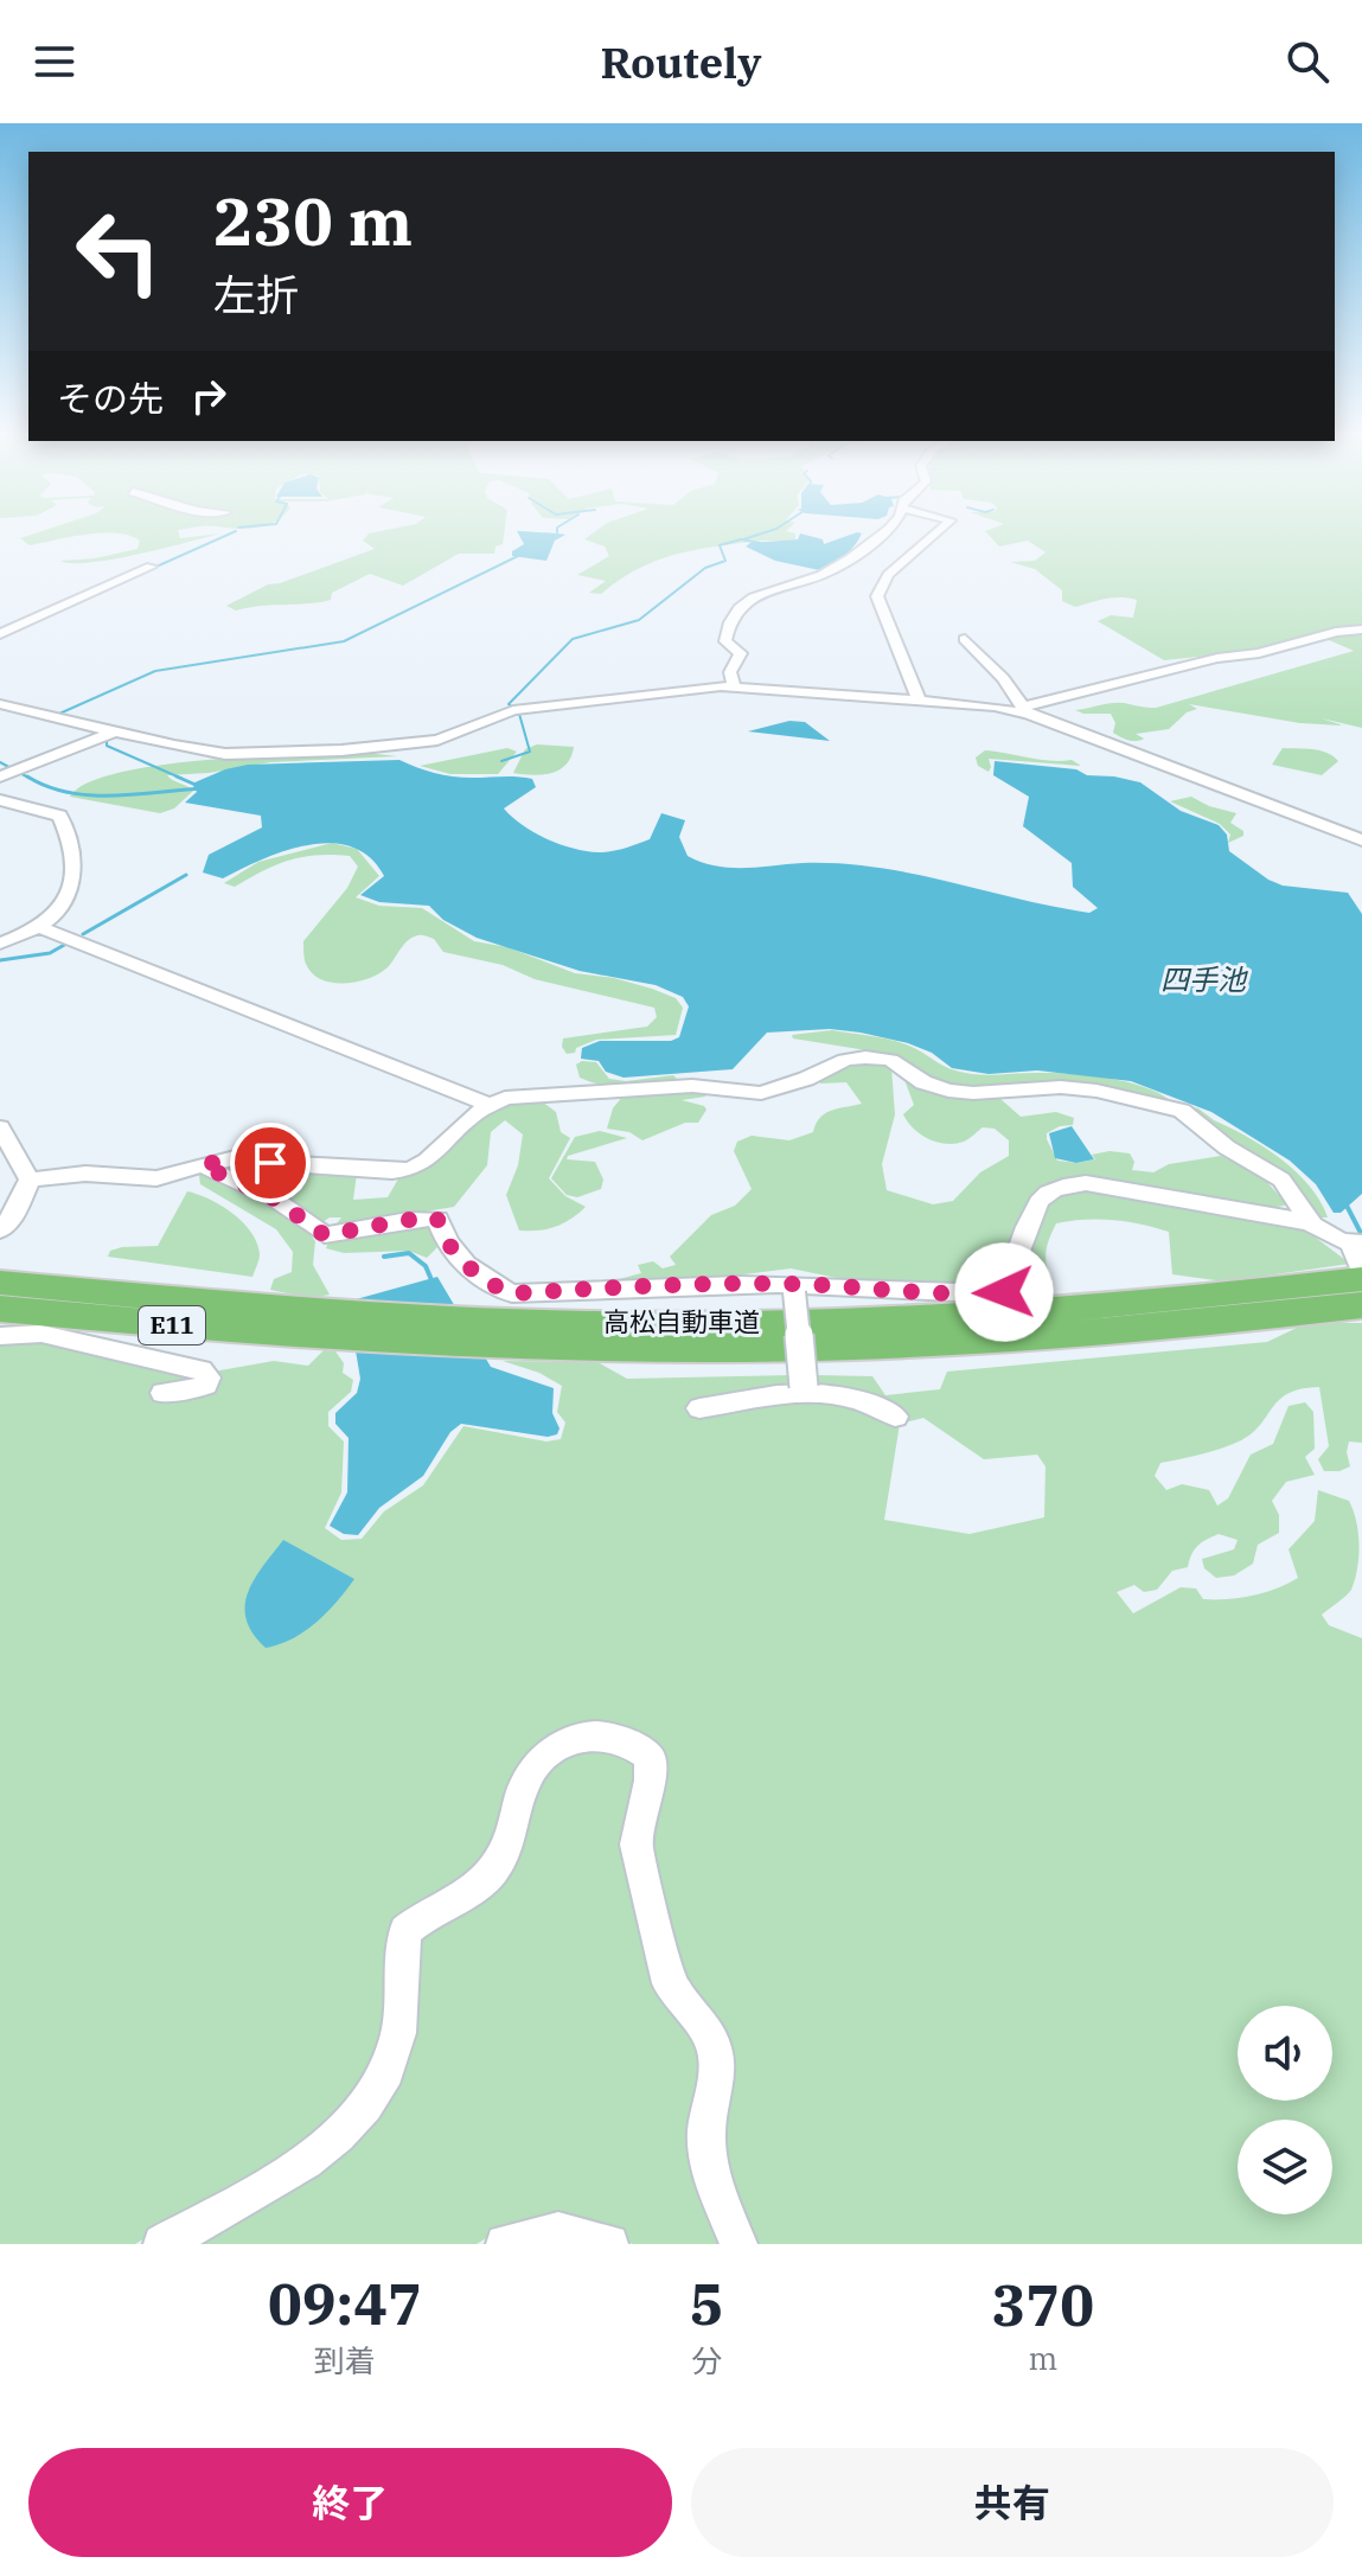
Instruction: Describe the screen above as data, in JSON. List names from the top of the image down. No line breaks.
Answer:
{"streets":{"highway":["高松自動車道","E11"]},"water":["四手池"],"page":{"header":"Routely","turn":["230 m","左折"],"then":"その先","eta":["09:47","到着","5","分","370","m"],"buttons":["終了","共有"]}}
